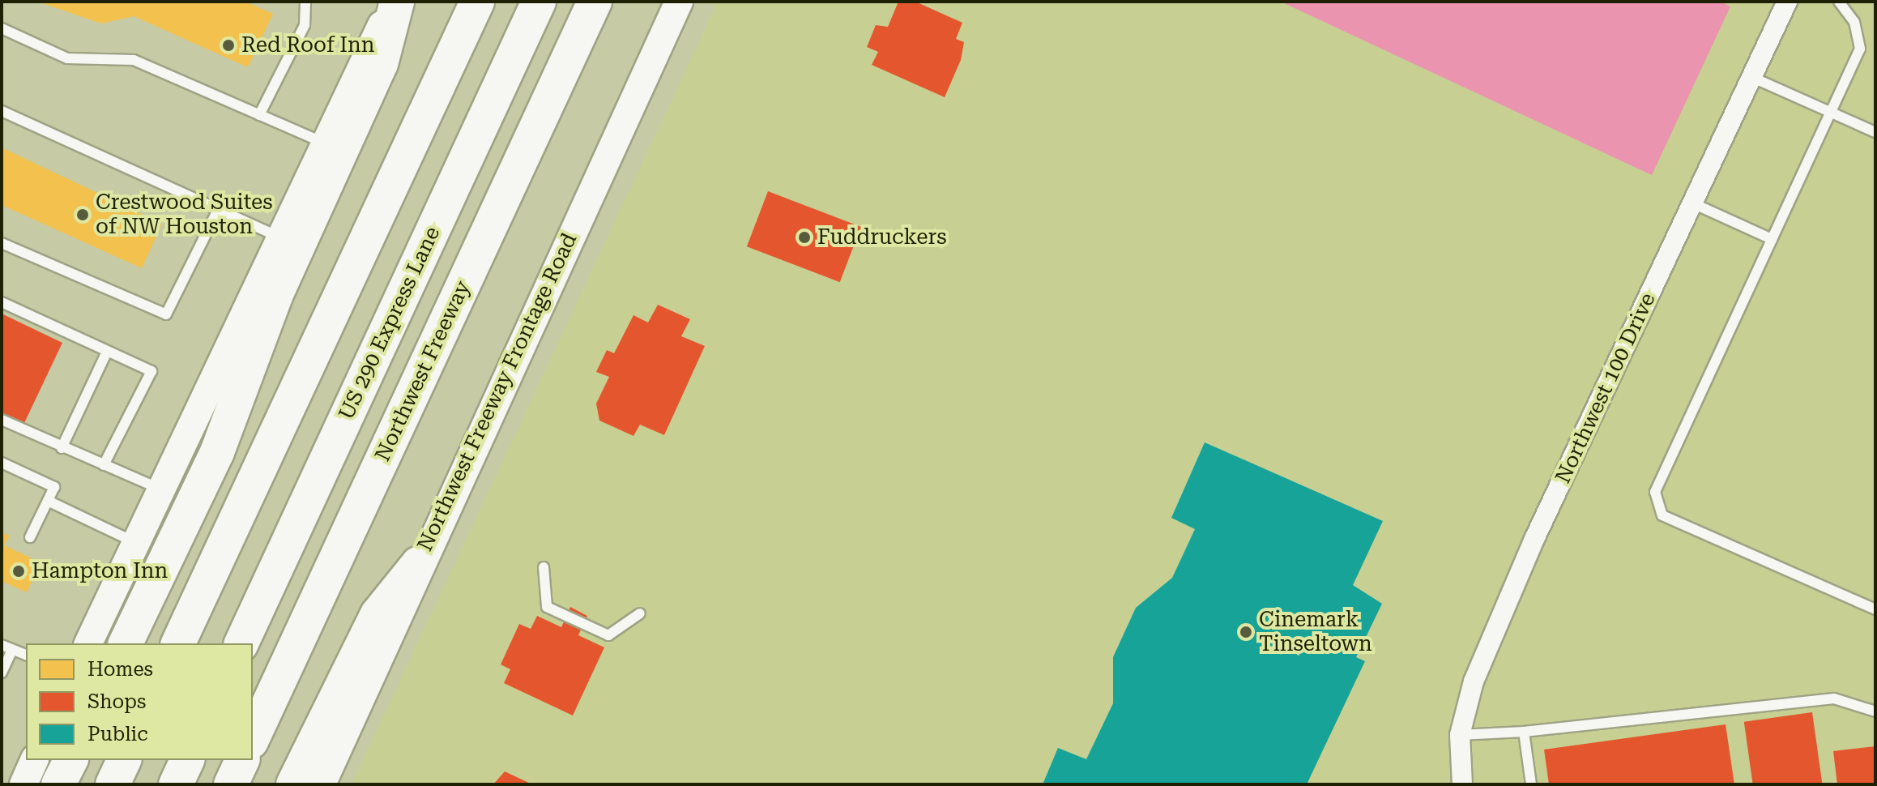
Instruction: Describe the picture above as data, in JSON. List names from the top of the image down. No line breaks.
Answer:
{"streets":{"highway":["US 290 Express Lane","Northwest Freeway"],"main road":["Northwest Freeway Frontage Road"],"street":["Northwest 100 Drive"]},"places":["Red Roof Inn","Crestwood Suites of NW Houston","Fuddruckers","Hampton Inn","Cinemark Tinseltown"],"legend":["Homes","Shops","Public"]}
